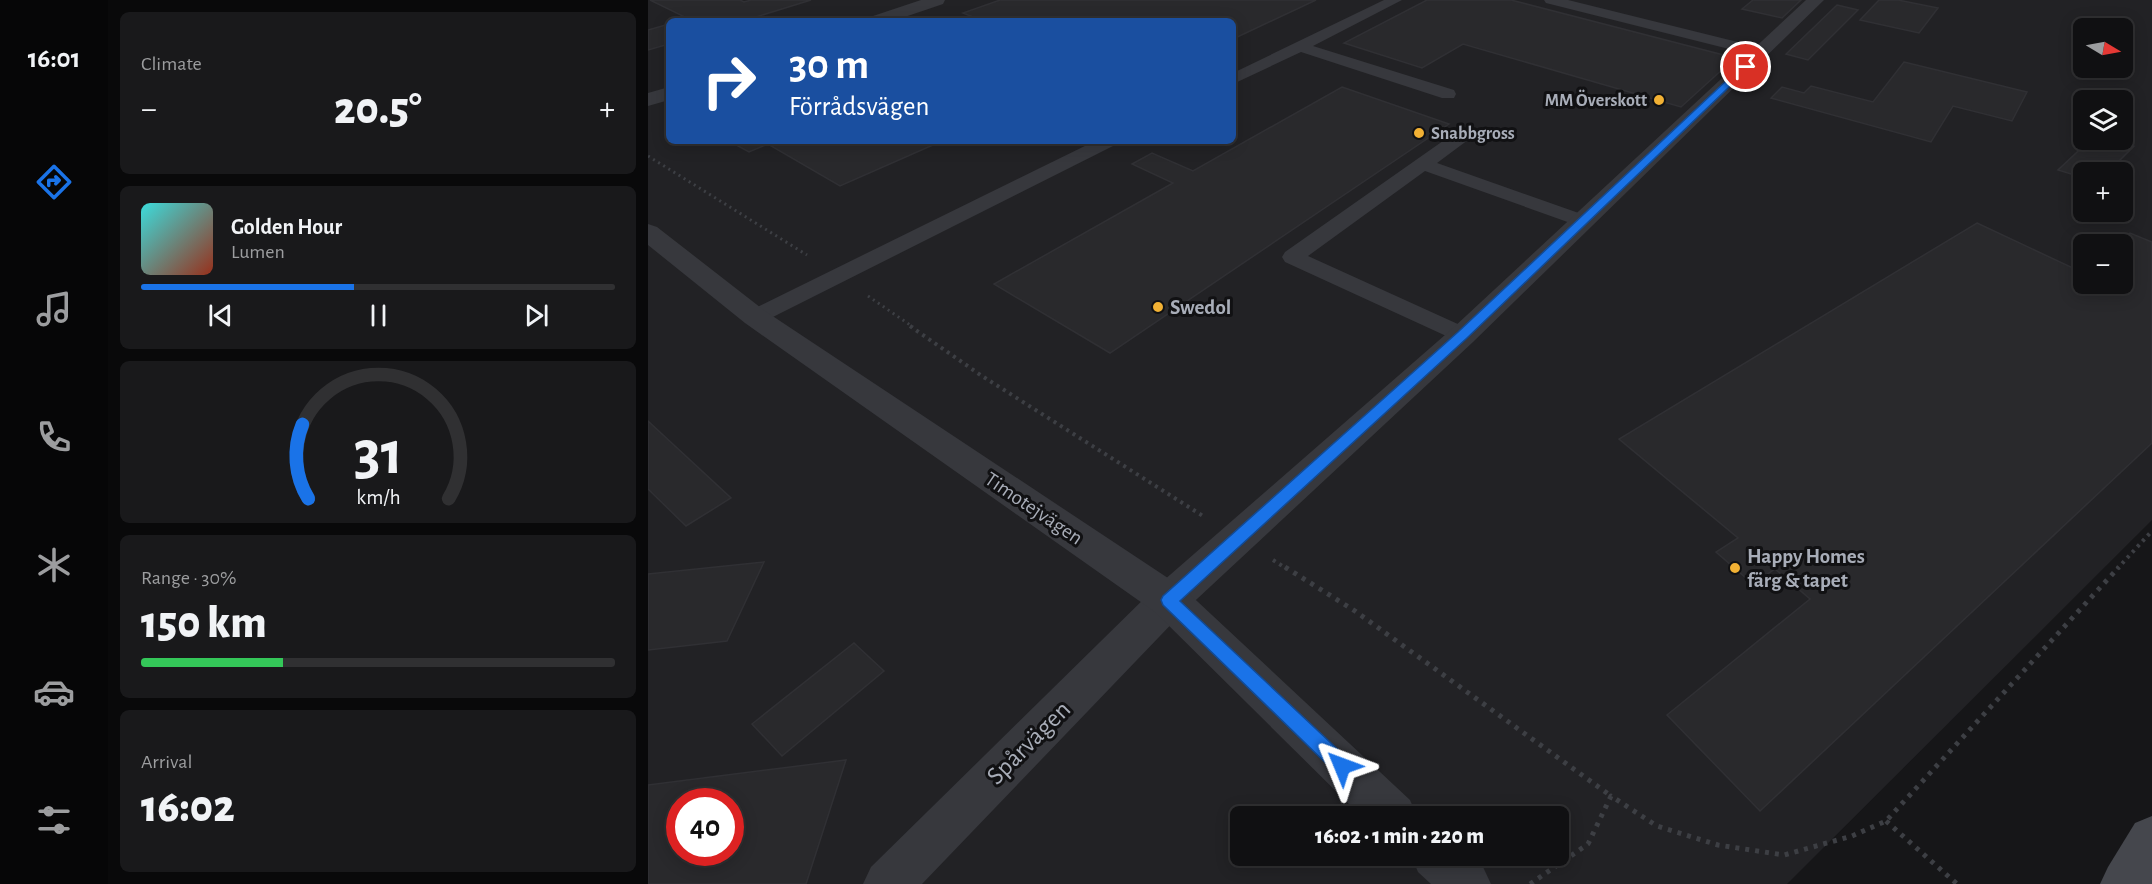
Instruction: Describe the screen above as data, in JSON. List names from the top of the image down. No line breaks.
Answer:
{"streets":{"street":["Timotejvägen","Spårvägen"]},"crossings":[["Timotejvägen","Spårvägen"]],"places":["MM Överskott","Snabbgross","Swedol","Happy Homes färg & tapet"],"north":"right","page":{"tabs":"16:01","tile":["Climate",["Range · 30%","150 km"],["Arrival","16:02"]],"map_buttons":["+","−"],"turn":["30 m","Förrådsvägen"],"heat":["−","20.5°","+"],"song":["Golden Hour","Lumen"],"limit":"40","trip":"16:02 · 1 min · 220 m","gauge":["31","km/h"]}}
